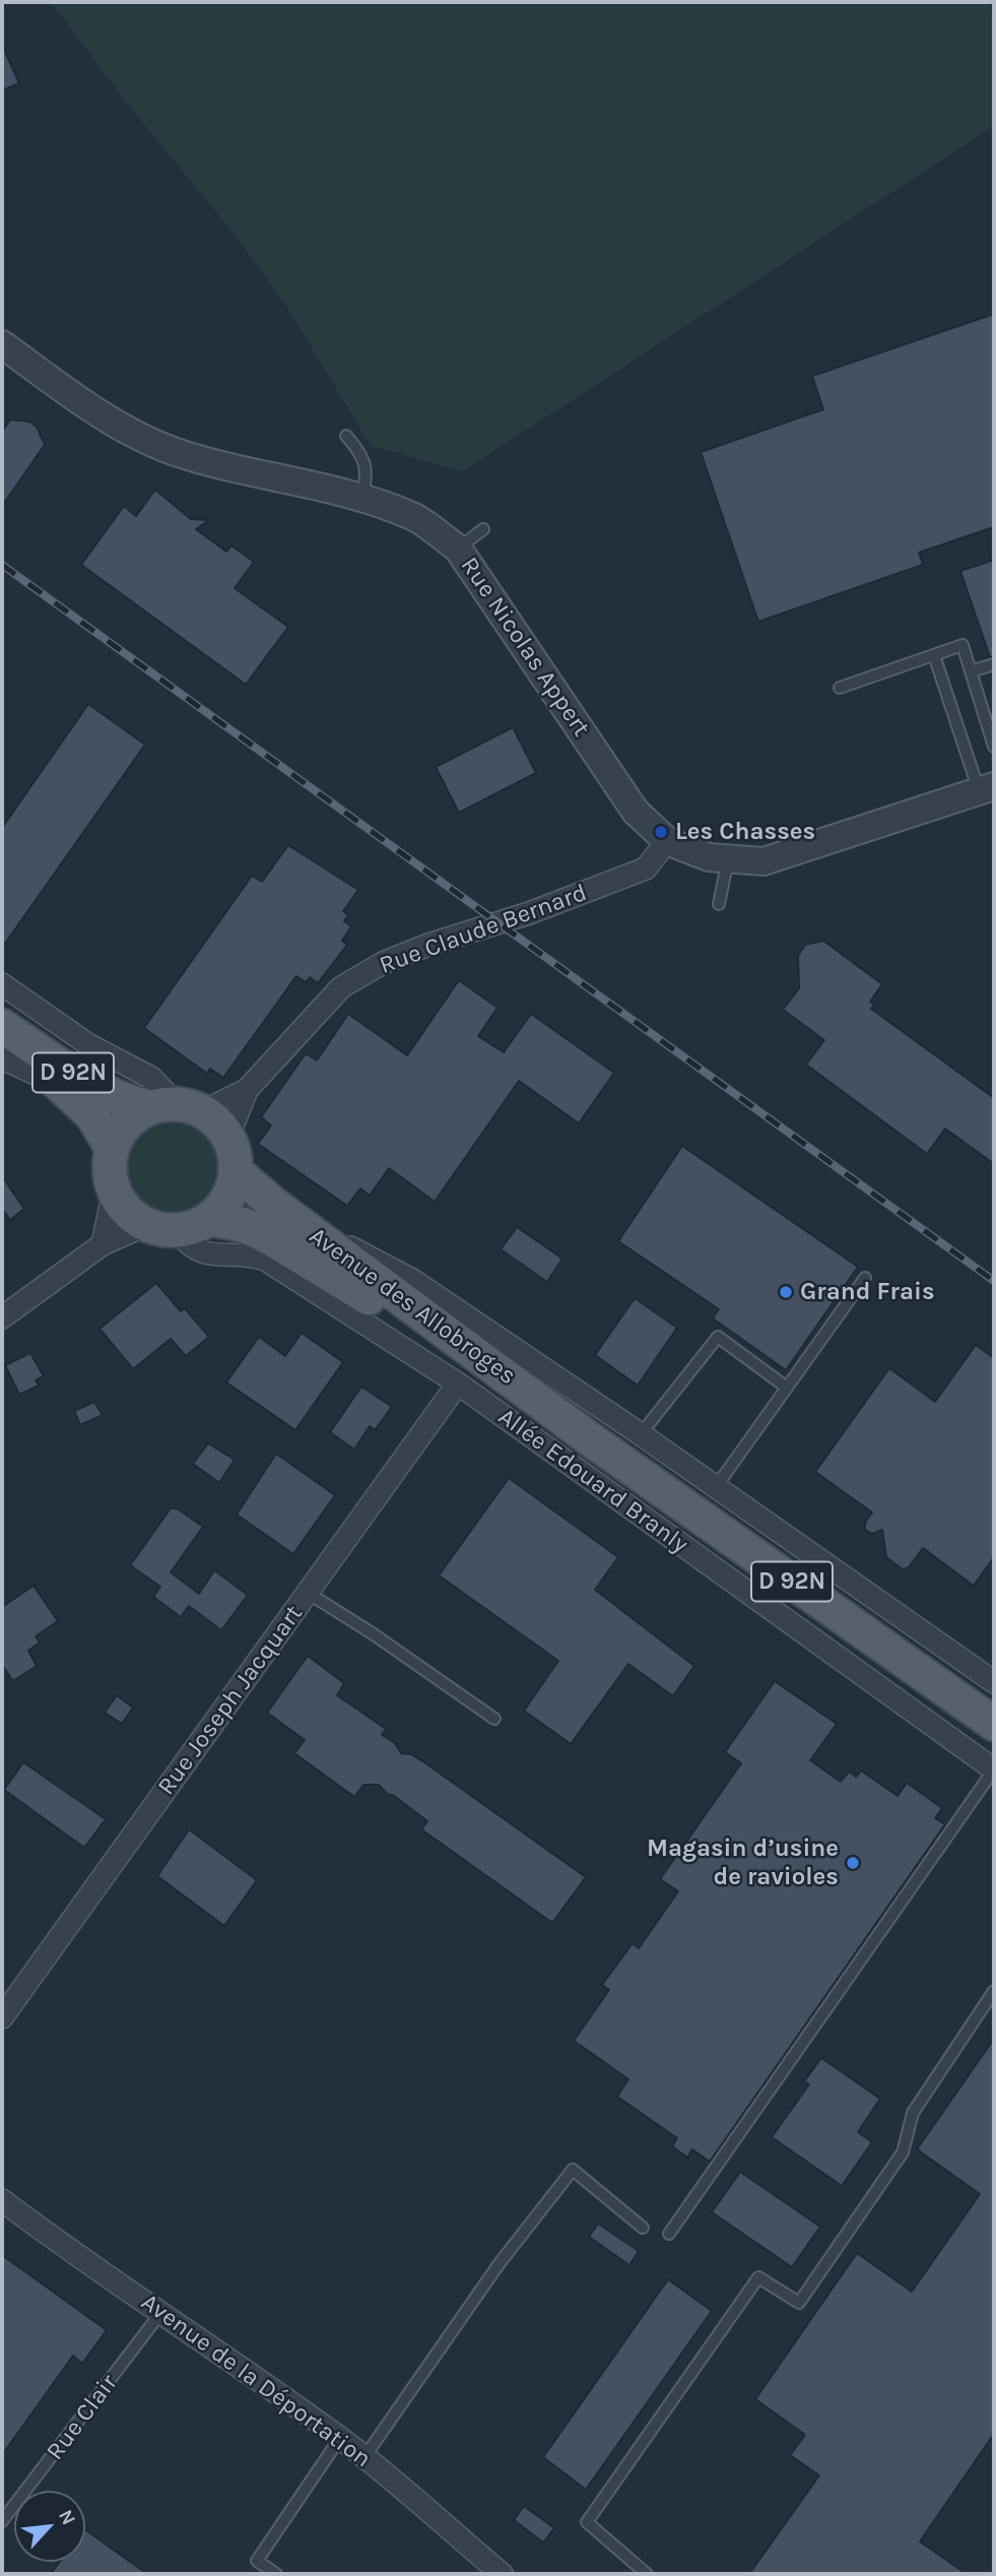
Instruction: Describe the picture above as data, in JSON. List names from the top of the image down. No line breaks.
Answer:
{"streets":{"main road":["D 92N","Avenue des Allobroges"],"street":["Rue Nicolas Appert","Rue Claude Bernard","Allée Edouard Branly","Rue Joseph Jacquart","Avenue de la Déportation"],"lane":["Rue Clair"]},"crossings":[["Rue Nicolas Appert","Rue Claude Bernard"],["Rue Claude Bernard","D 92N"],["Rue Claude Bernard","Avenue des Allobroges"],["Rue Claude Bernard","Allée Edouard Branly"],["D 92N","Avenue des Allobroges"],["D 92N","Allée Edouard Branly"],["Avenue des Allobroges","Allée Edouard Branly"],["Allée Edouard Branly","Rue Joseph Jacquart"],["Avenue de la Déportation","Rue Clair"]],"places":["Les Chasses","Grand Frais","Magasin d’usine de ravioles"],"north":"top right"}
